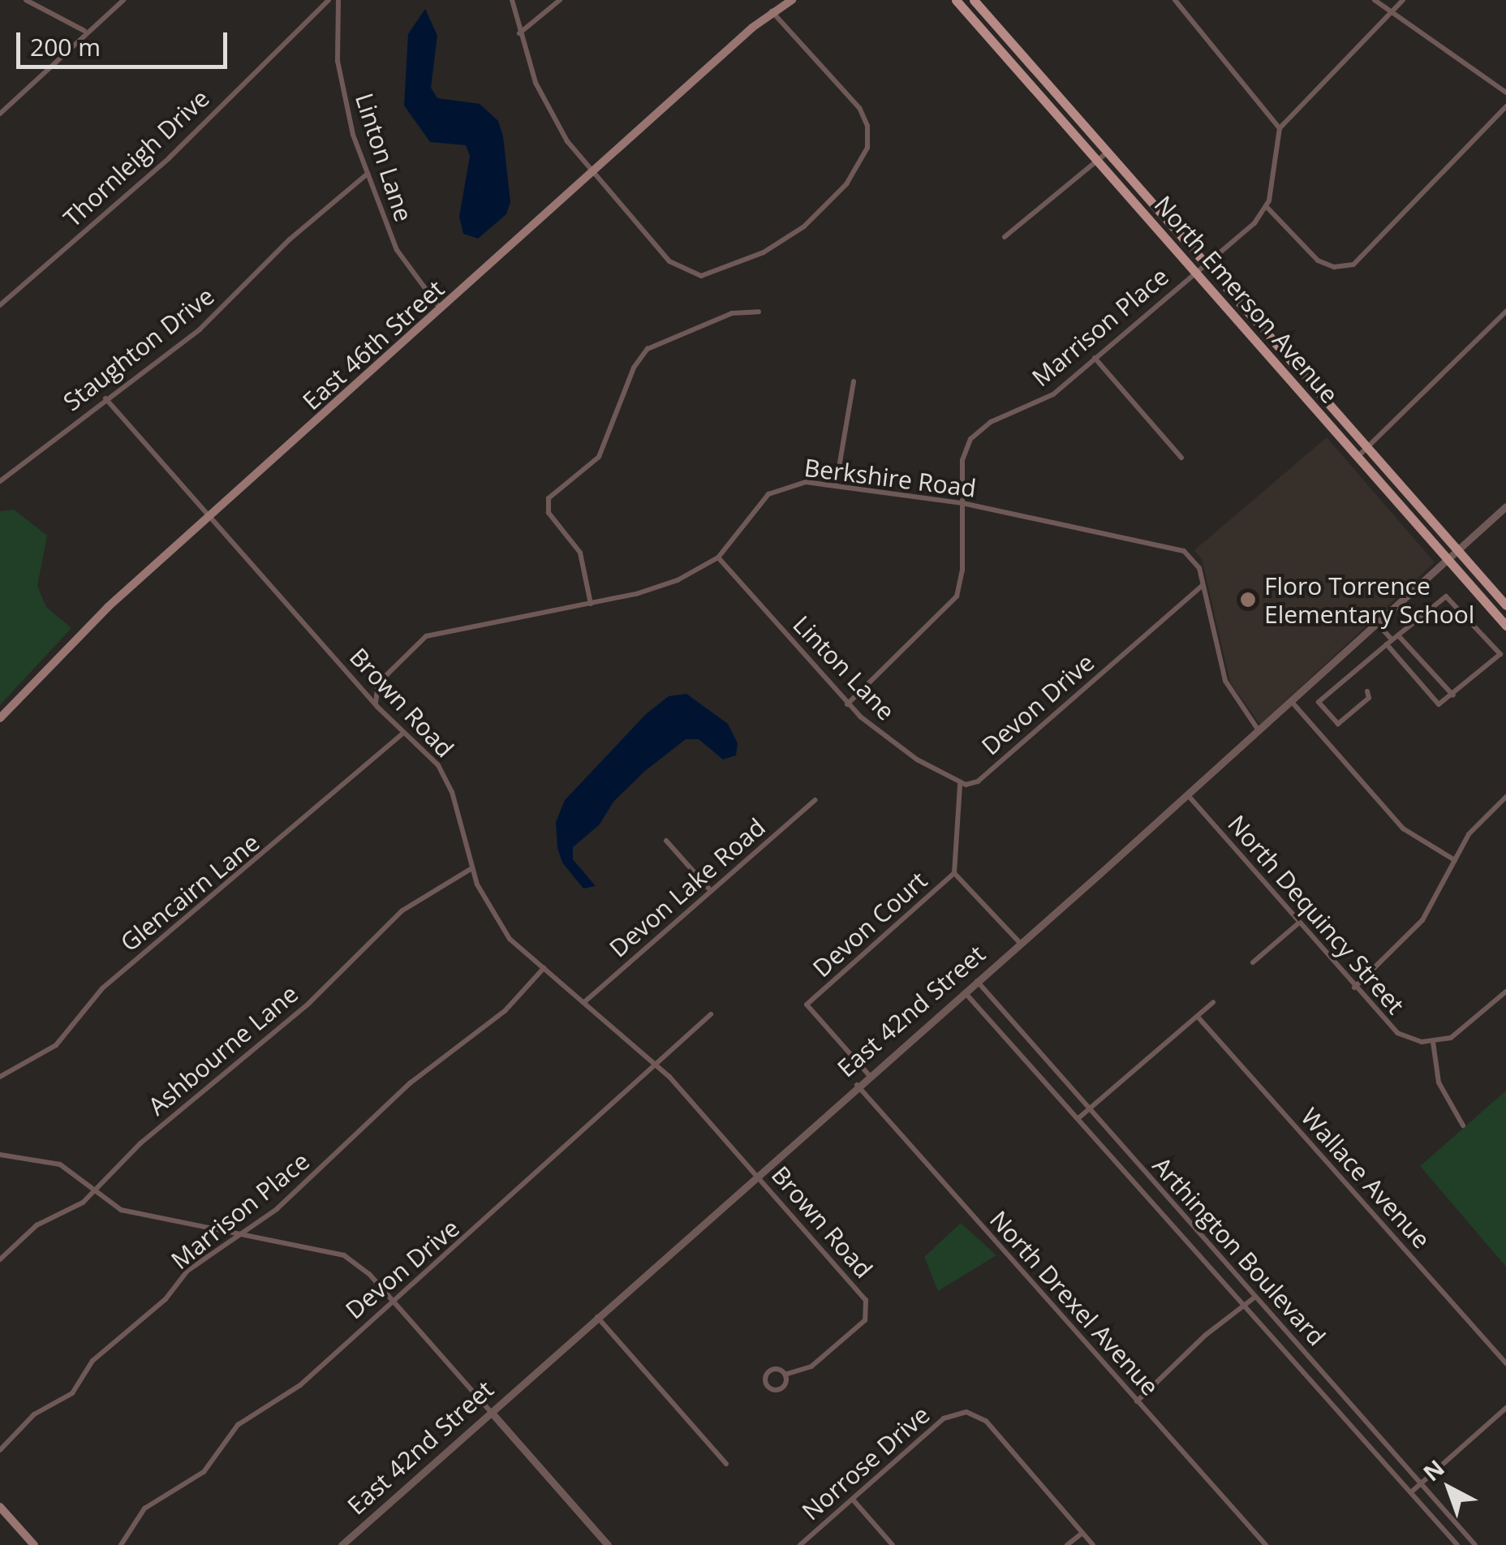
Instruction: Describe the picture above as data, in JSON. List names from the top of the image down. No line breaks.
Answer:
{"streets":{"main road":["North Emerson Avenue","East 46th Street"],"street":["Linton Lane","Thornleigh Drive","Marrison Place","Staughton Drive","Berkshire Road","Brown Road","Devon Drive","Devon Lake Road","Glencairn Lane","North Dequincy Street","Devon Court","East 42nd Street","Ashbourne Lane","Wallace Avenue","Arthington Boulevard","North Drexel Avenue","Norrose Drive"]},"crossings":[["Linton Lane","Marrison Place"],["Linton Lane","East 46th Street"],["Linton Lane","Staughton Drive"],["Linton Lane","Berkshire Road"],["Linton Lane","Devon Drive"],["North Emerson Avenue","Marrison Place"],["North Emerson Avenue","East 42nd Street"],["Marrison Place","Berkshire Road"],["Marrison Place","Brown Road"],["East 46th Street","Brown Road"],["Staughton Drive","Brown Road"],["Berkshire Road","Brown Road"],["Berkshire Road","Devon Drive"],["Berkshire Road","East 42nd Street"],["Brown Road","Devon Drive"],["Brown Road","Devon Lake Road"],["Brown Road","Glencairn Lane"],["Brown Road","East 42nd Street"],["Brown Road","Ashbourne Lane"],["North Dequincy Street","East 42nd Street"],["Devon Court","East 42nd Street"],["East 42nd Street","Arthington Boulevard"],["East 42nd Street","North Drexel Avenue"]],"places":["Floro Torrence Elementary School"],"scale_bar":"200 m","north":"top left"}
